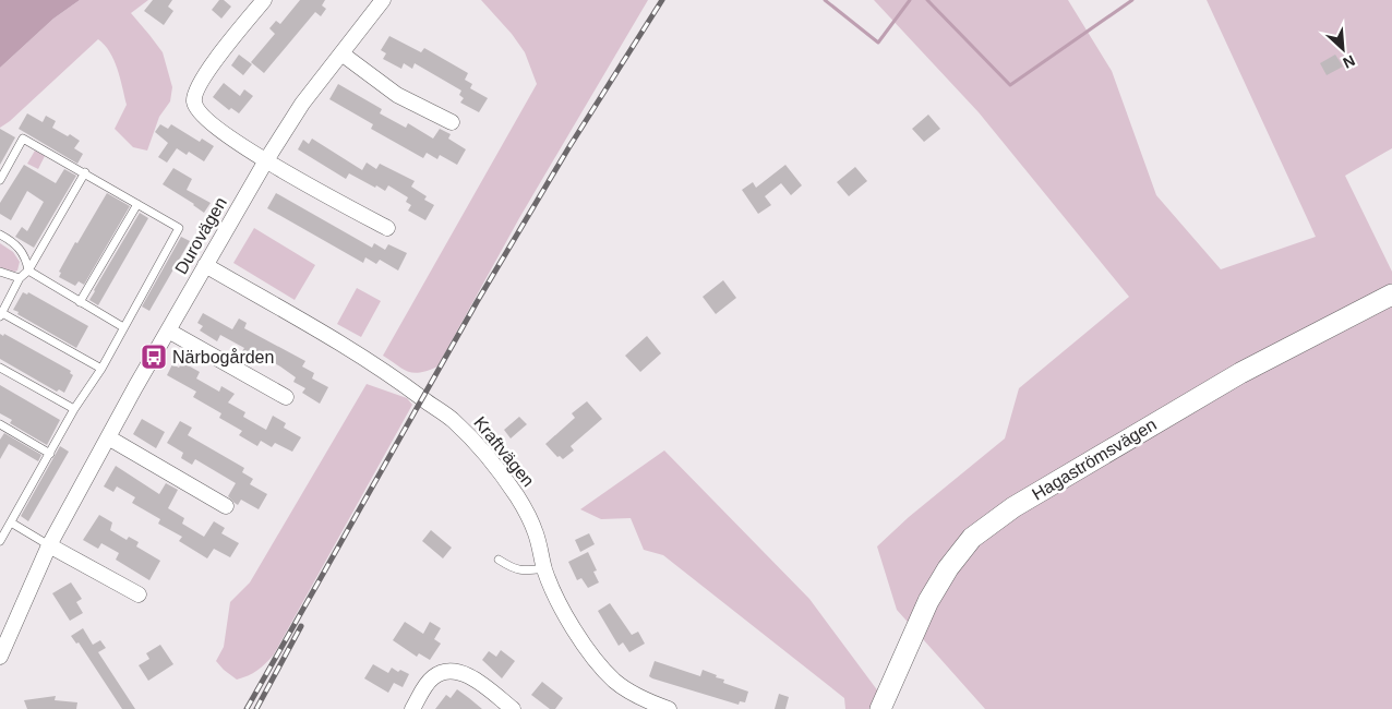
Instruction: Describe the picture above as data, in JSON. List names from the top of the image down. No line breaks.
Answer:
{"streets":{"street":["Durovägen","Kraftvägen","Hagaströmsvägen"]},"crossings":[["Durovägen","Kraftvägen"]],"places":{"bus stop":["Närbogården"]},"north":"bottom right"}
